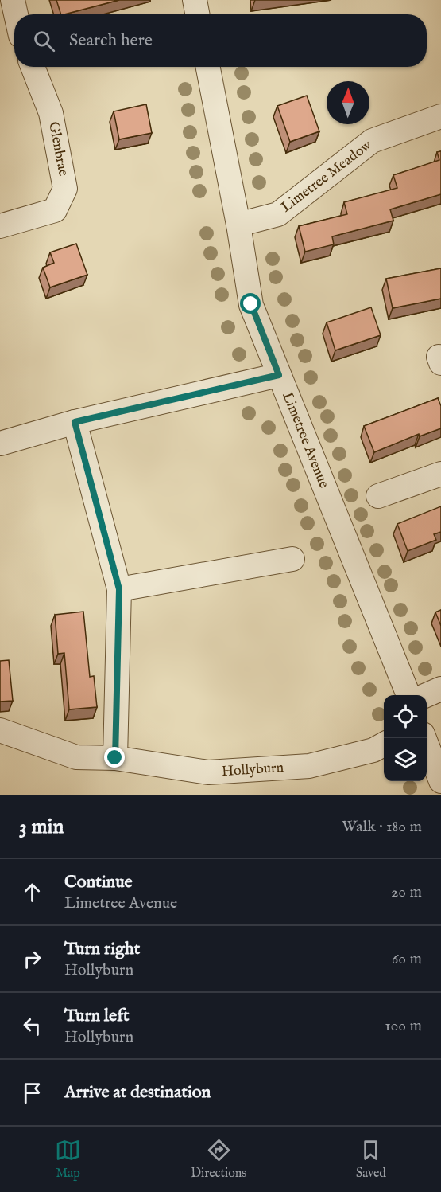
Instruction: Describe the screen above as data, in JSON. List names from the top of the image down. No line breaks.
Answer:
{"streets":{"street":["Glenbrae","Limetree Meadow","Limetree Avenue","Hollyburn"]},"crossings":[["Limetree Meadow","Limetree Avenue"]],"north":"top","page":{"search":"Search here","heading":["3 min","Walk · 180 m"],"list":[["Continue","Limetree Avenue","20 m"],["Turn right","Hollyburn","60 m"],["Turn left","Hollyburn","100 m"],"Arrive at destination"],"nav":["Map","Directions","Saved"]}}
